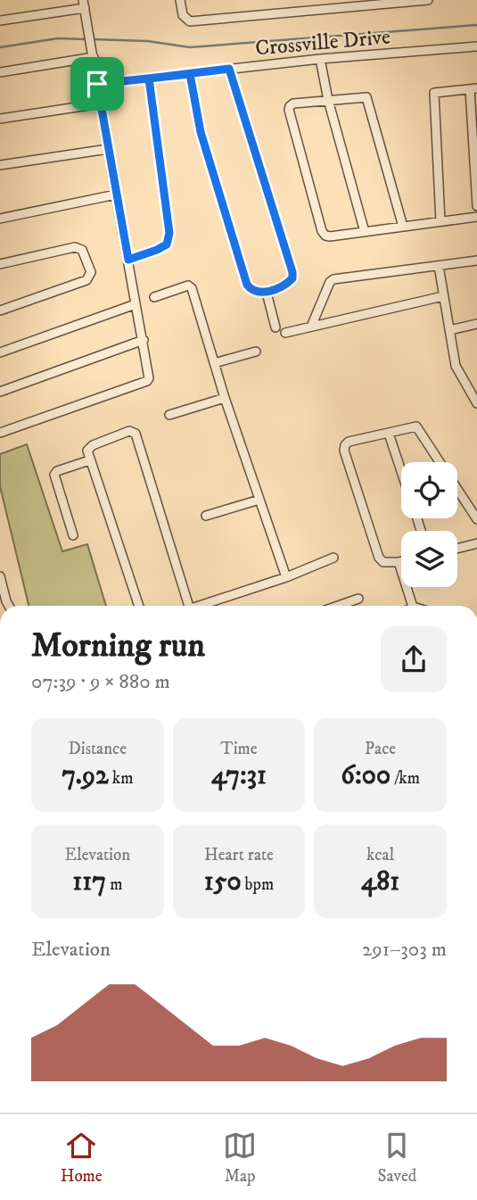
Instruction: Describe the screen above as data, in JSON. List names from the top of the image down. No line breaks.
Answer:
{"streets":{"street":["Crossville Drive"]},"page":{"heading":["Morning run","07:39 · 9 × 880 m"],"stats":[["Distance","7.92 km"],["Time","47:31"],["Pace","6:00 /km"],["Elevation","117 m"],["Heart rate","150 bpm"],["kcal","481"]],"chart":["Elevation","291–303 m"],"tabs":["Home","Map","Saved"]}}
